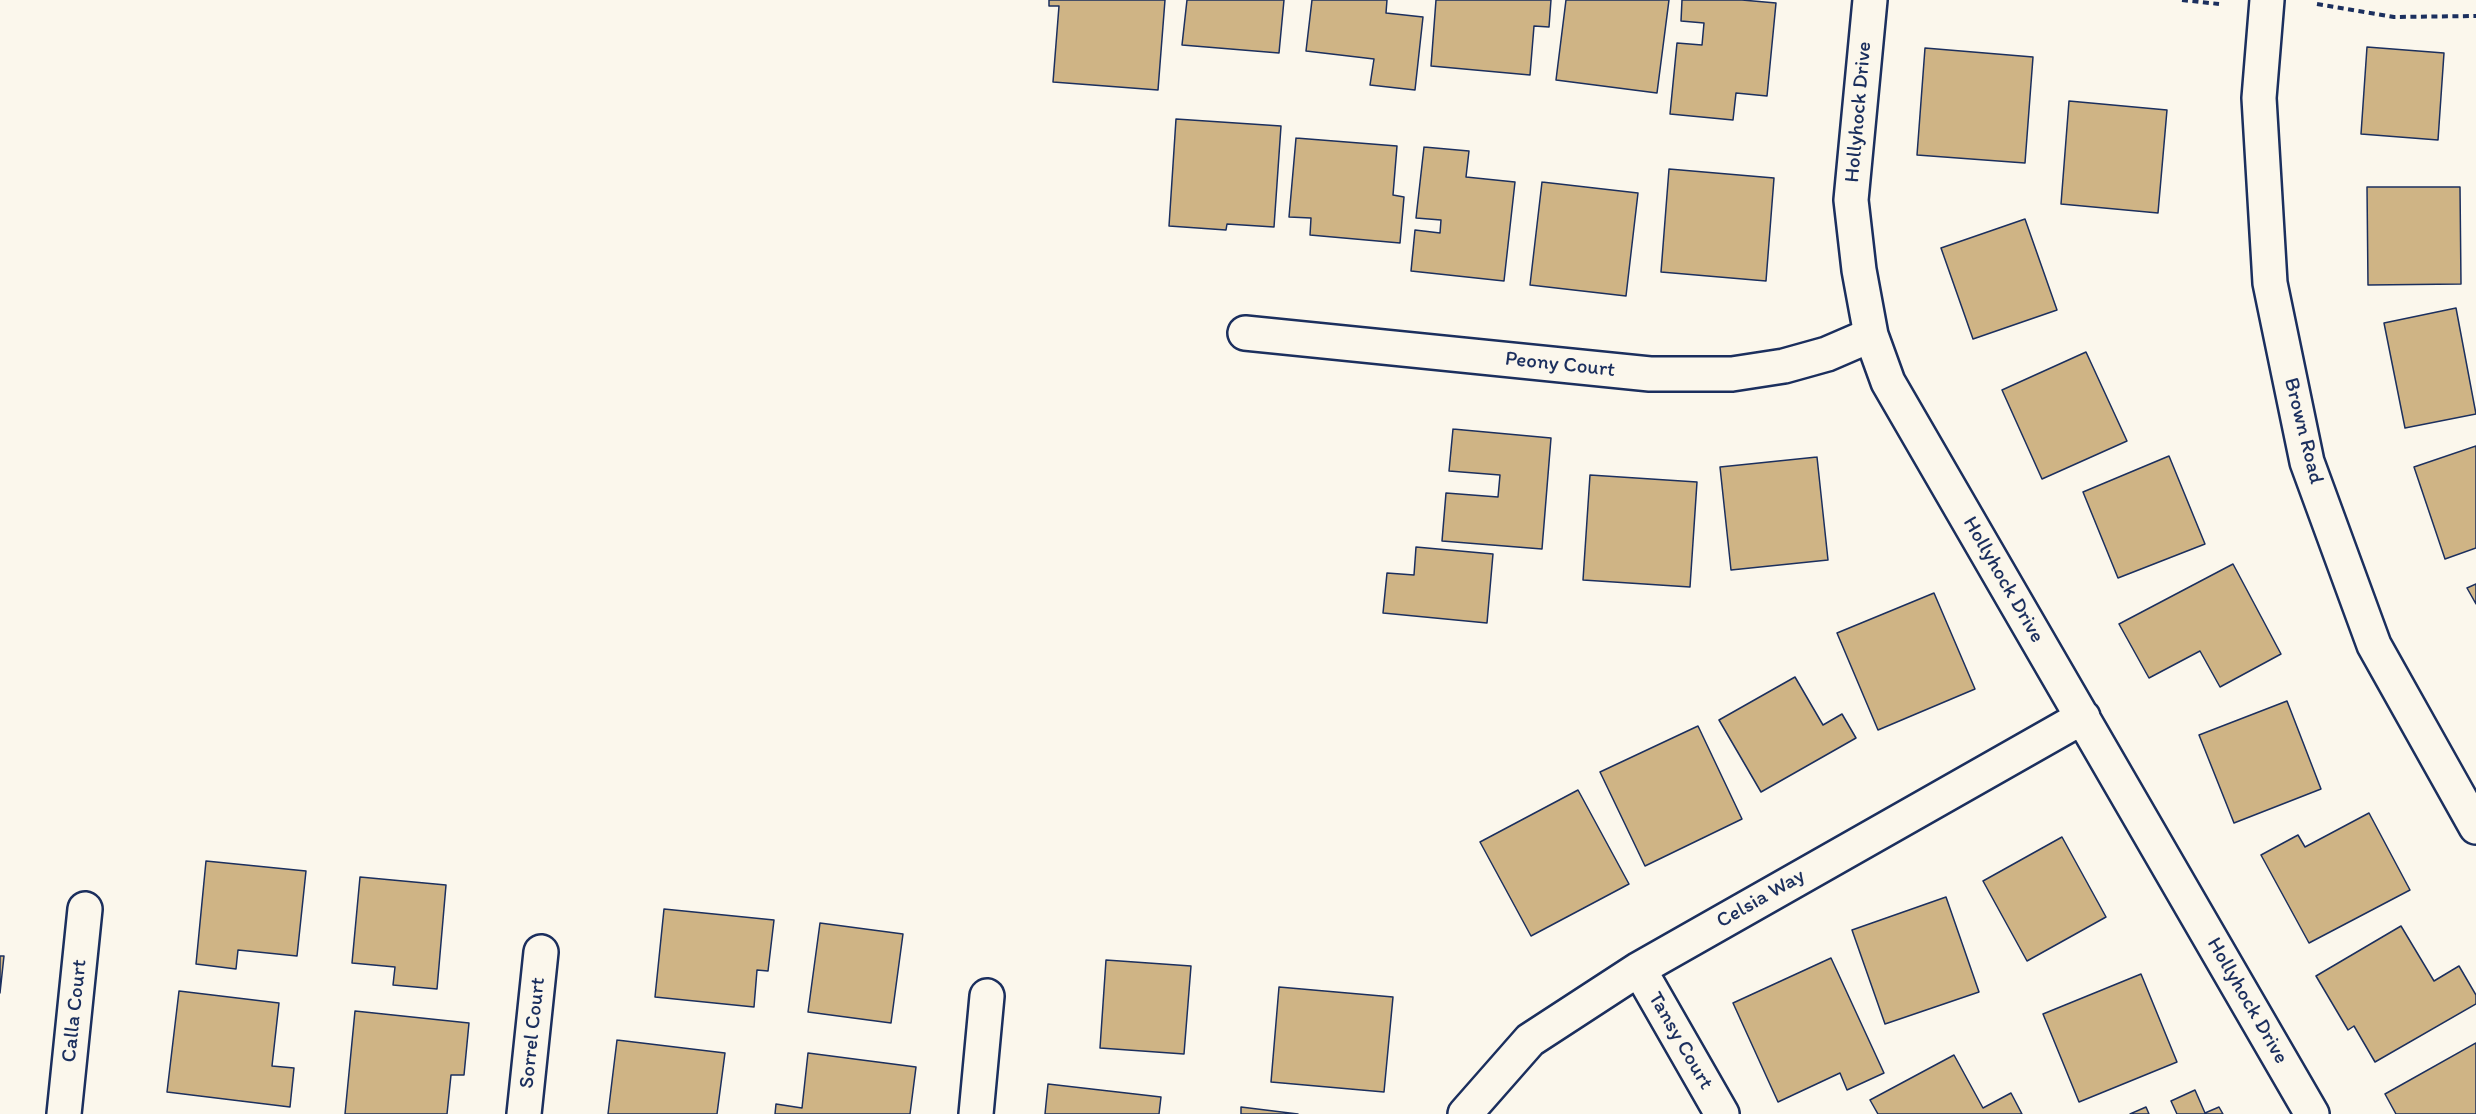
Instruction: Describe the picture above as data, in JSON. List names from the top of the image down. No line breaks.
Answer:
{"streets":{"street":["Hollyhock Drive","Peony Court","Brown Road","Celsia Way","Calla Court","Sorrel Court","Tansy Court"]},"crossings":[["Hollyhock Drive","Peony Court"],["Hollyhock Drive","Celsia Way"],["Celsia Way","Tansy Court"]]}
